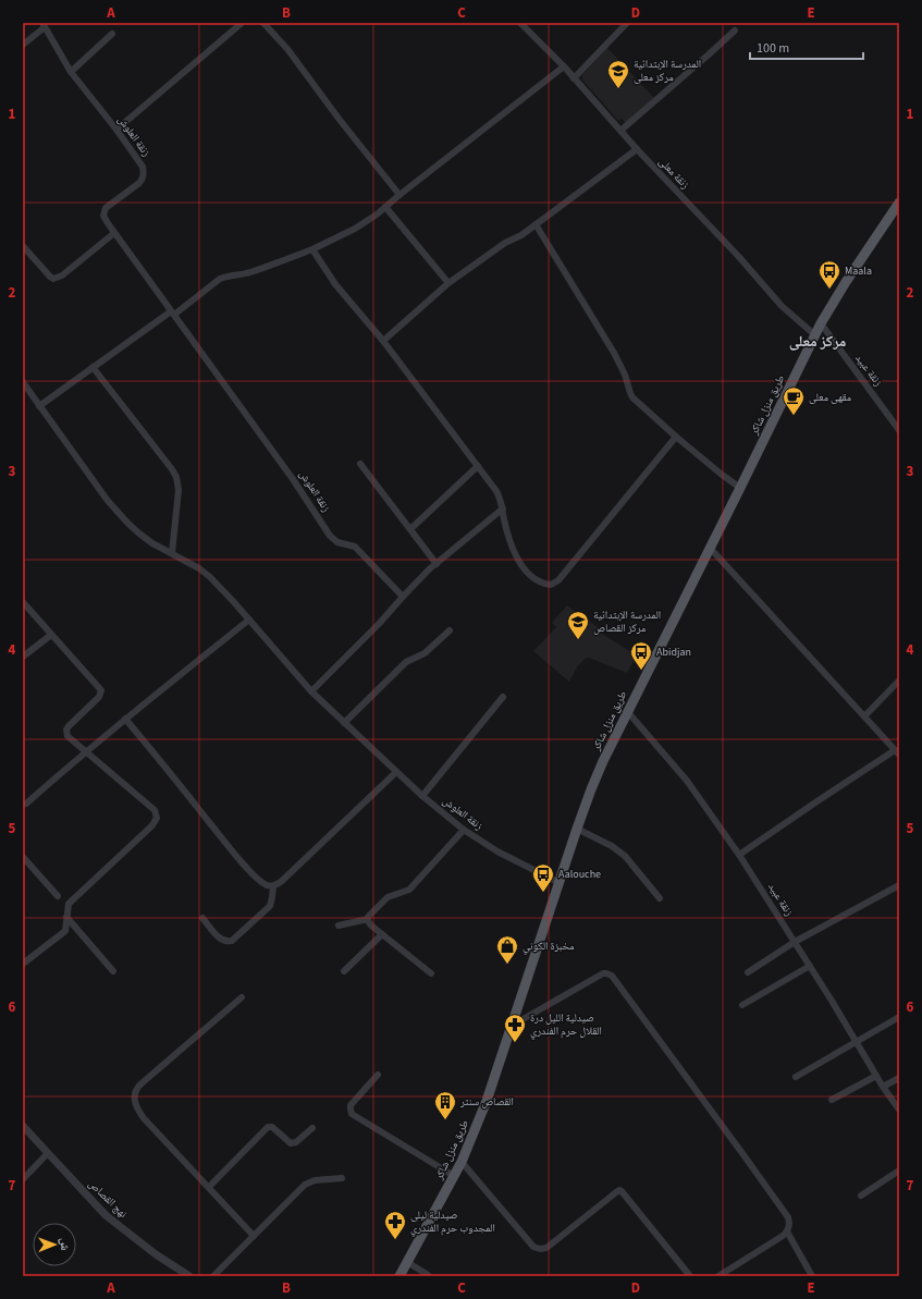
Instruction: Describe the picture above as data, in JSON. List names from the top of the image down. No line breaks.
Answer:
{"streets":{"main road":["طريق منزل شاكر"],"street":["زنقة العلوش","زنقة معلى","زنقة عبيد","نهج القصاص"]},"crossings":[["زنقة العلوش","طريق منزل شاكر"],["زنقة معلى","طريق منزل شاكر"],["زنقة عبيد","طريق منزل شاكر"]],"districts":["مركز معلى"],"places":{"school or university":["المدرسة الإبتدائية مركز معلى","المدرسة الإبتدائية مركز القصاص"],"bus stop":["Maala","Abidjan","Aalouche"],"cafe":["مقهى معلى"],"shop":["مخبزة الكوني"],"pharmacy":["صيدلية الليل درة القلال حرم الفندري","صيدلية ليلى المجدوب حرم الفندري"],"building":["القصاص سنتر"]},"scale_bar":"100 m","north":"right","grid":{"columns":["A","B","C","D","E"],"rows":["1","2","3","4","5","6","7"]}}
